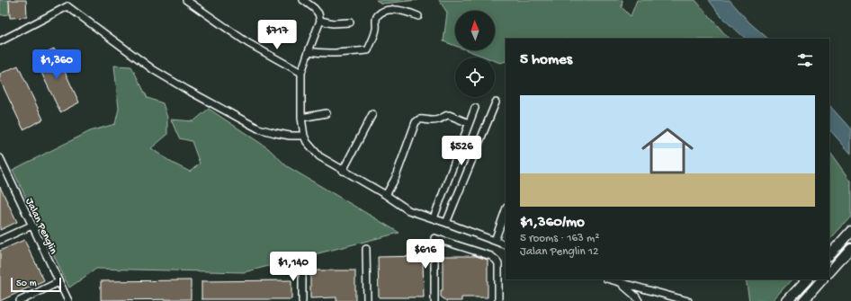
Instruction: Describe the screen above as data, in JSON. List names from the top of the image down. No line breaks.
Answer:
{"streets":{"street":["Jalan Penglin"]},"scale_bar":"50 m","north":"top","page":{"price":["$717","$1,360","$526","$616","$1,140"],"heading":"5 homes","list":[{"name":"$1,360/mo","note":"5 rooms · 163 m² · Jalan Penglin 12"}],"scale":"50 m"}}
